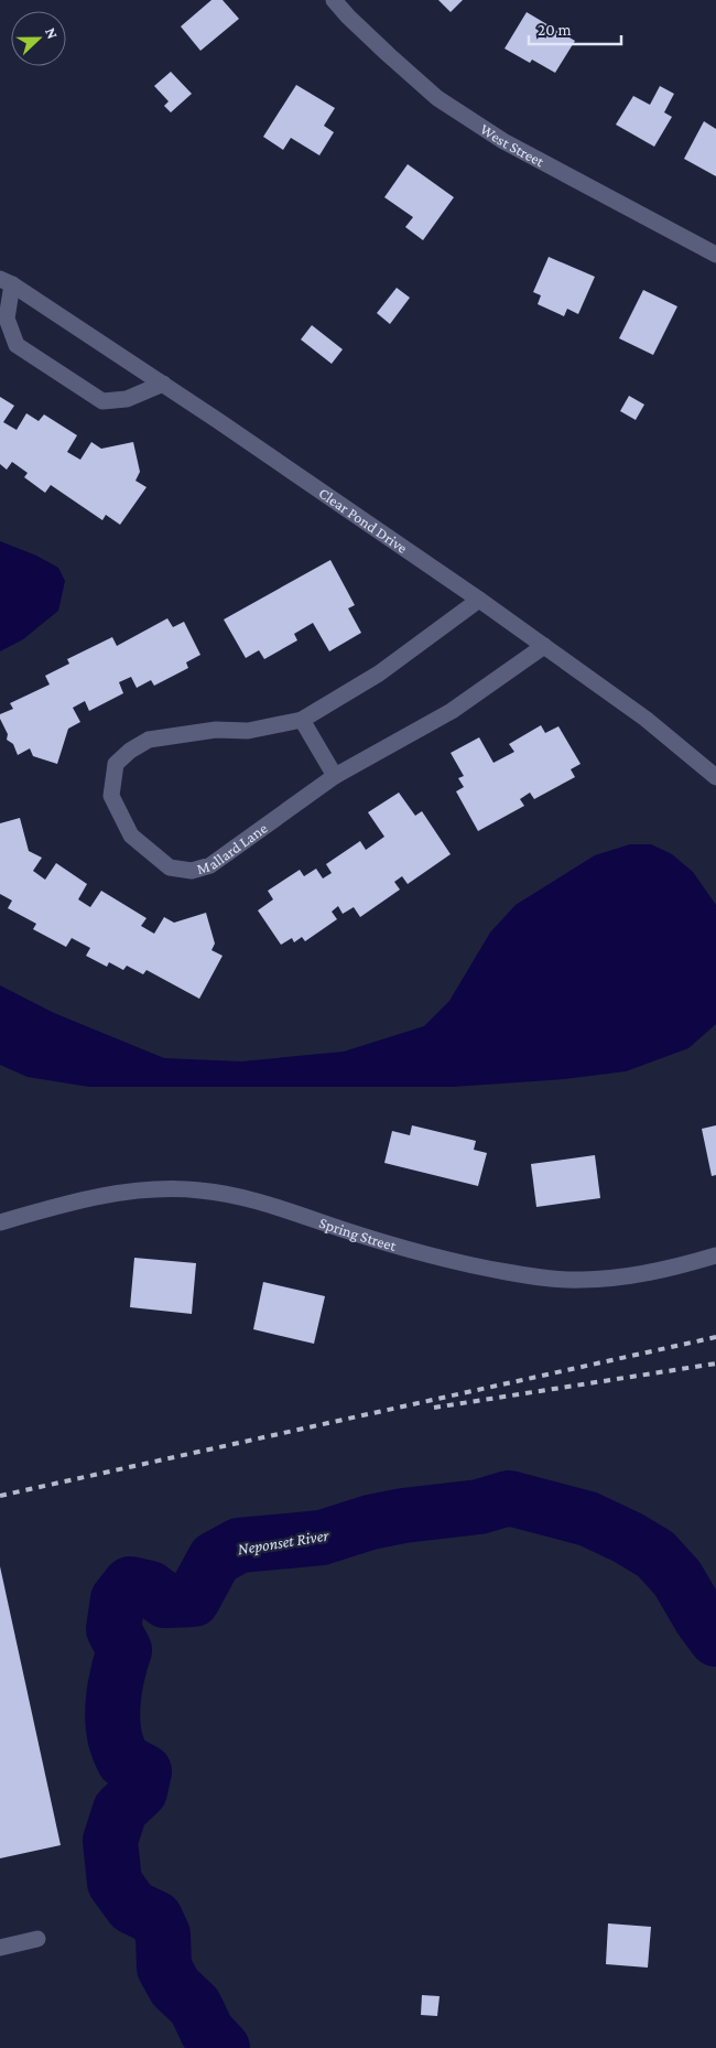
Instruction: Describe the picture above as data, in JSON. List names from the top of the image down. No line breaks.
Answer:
{"streets":{"street":["West Street","Clear Pond Drive","Mallard Lane","Spring Street"]},"crossings":[["Clear Pond Drive","Mallard Lane"]],"water":["Neponset River"],"scale_bar":"20 m","north":"right"}
